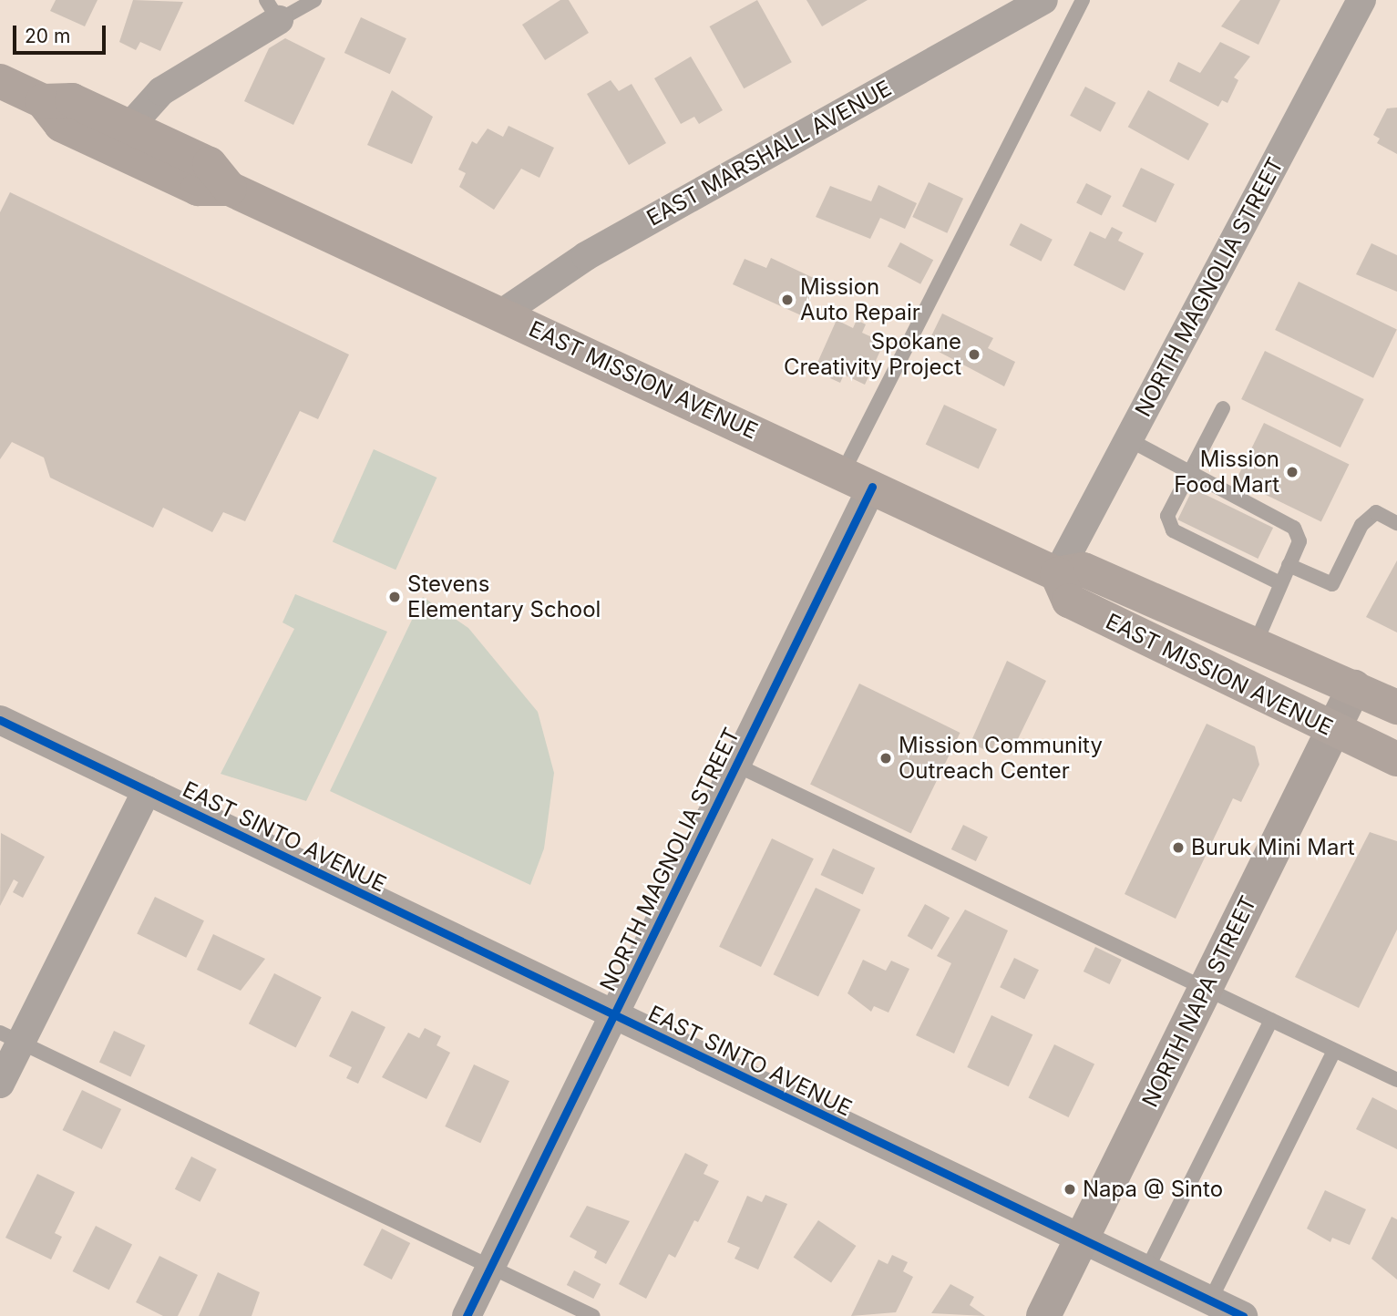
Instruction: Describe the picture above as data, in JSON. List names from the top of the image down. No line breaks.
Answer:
{"streets":{"main road":["EAST MISSION AVENUE","NORTH NAPA STREET"],"street":["EAST MARSHALL AVENUE","NORTH MAGNOLIA STREET","EAST SINTO AVENUE"]},"crossings":[["EAST MARSHALL AVENUE","EAST MISSION AVENUE"],["NORTH MAGNOLIA STREET","EAST MISSION AVENUE"],["NORTH MAGNOLIA STREET","EAST SINTO AVENUE"],["EAST MISSION AVENUE","NORTH NAPA STREET"],["EAST SINTO AVENUE","NORTH NAPA STREET"]],"places":["Mission Auto Repair","Spokane Creativity Project","Mission Food Mart","Stevens Elementary School","Mission Community Outreach Center","Buruk Mini Mart","Napa @ Sinto"],"scale_bar":"20 m"}
